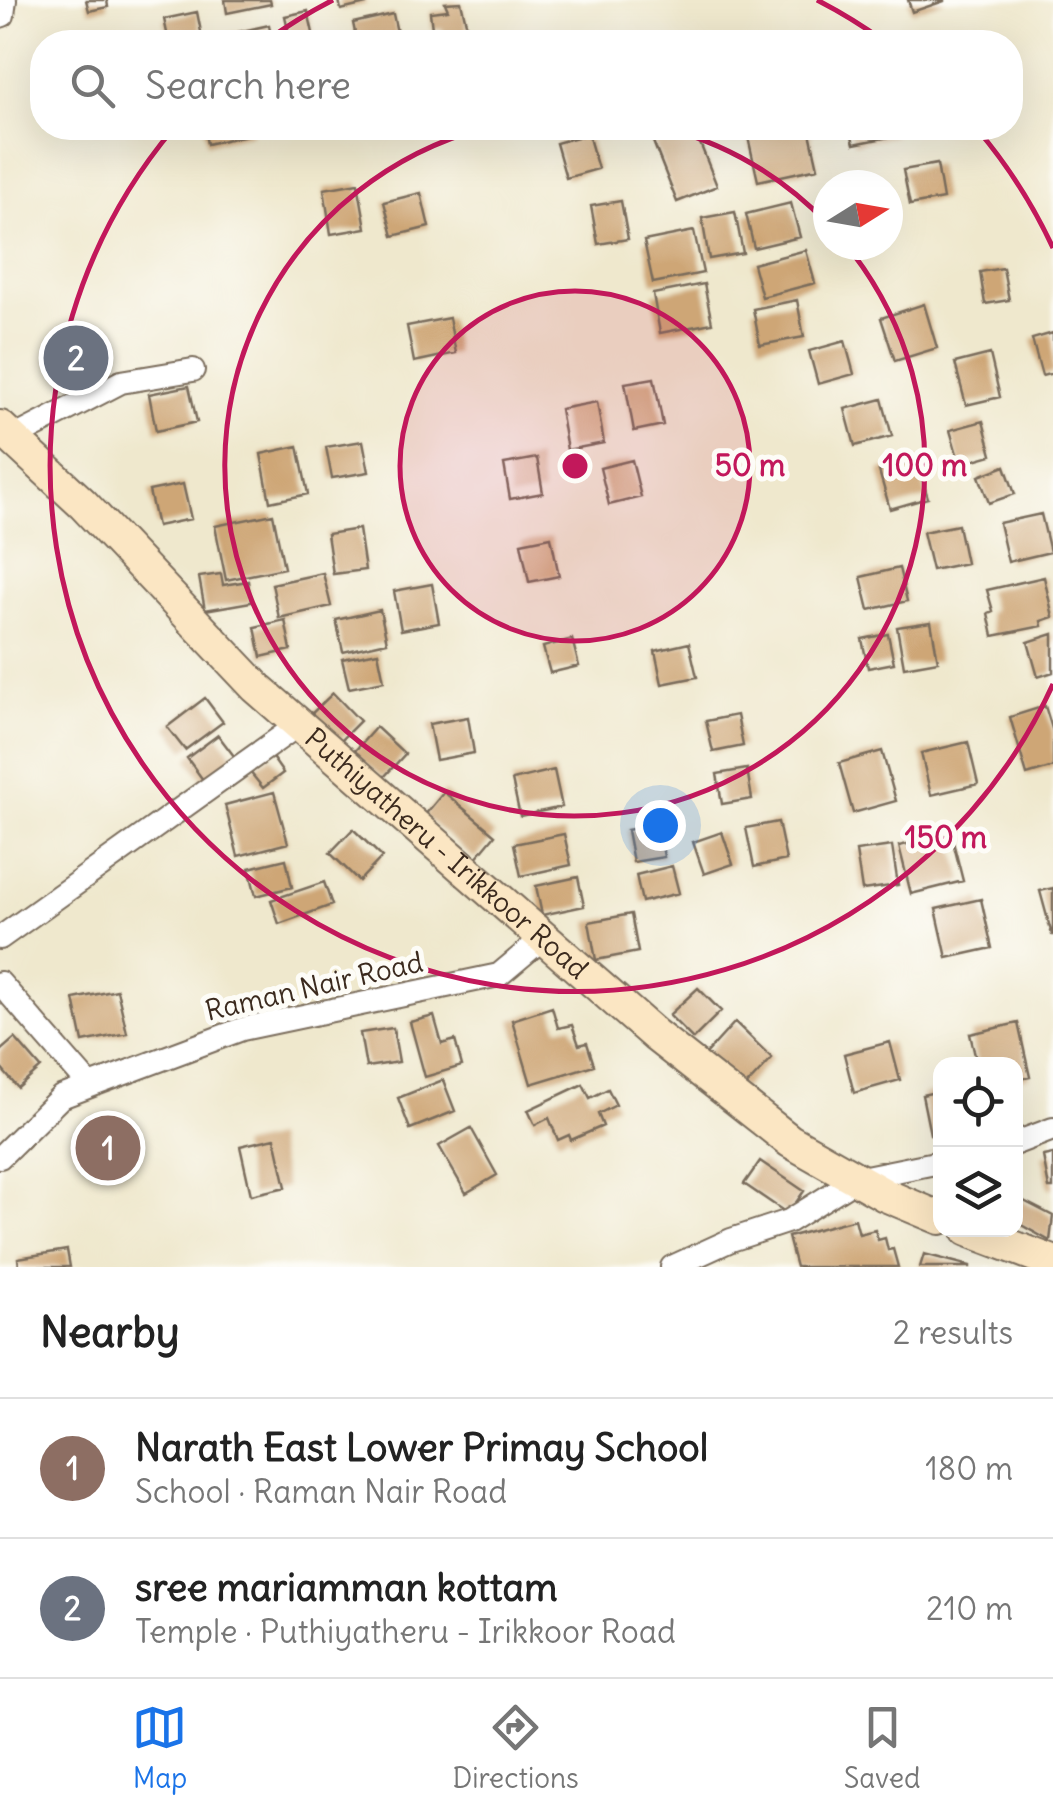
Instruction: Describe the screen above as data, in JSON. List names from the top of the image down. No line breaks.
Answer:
{"streets":{"main road":["Puthiyatheru - Irikkoor Road"],"street":["Raman Nair Road"]},"crossings":[["Puthiyatheru - Irikkoor Road","Raman Nair Road"]],"north":"right","page":{"search":"Search here","pins":["2","1"],"heading":["Nearby","2 results"],"list":[{"mark":"1","name":"Narath East Lower Primay School","note":"School · Raman Nair Road","value":"180 m"},{"mark":"2","name":"sree mariamman kottam","note":"Temple · Puthiyatheru - Irikkoor Road","value":"210 m"}],"nav":["Map","Directions","Saved"]},"rings":["50 m","100 m","150 m"]}
